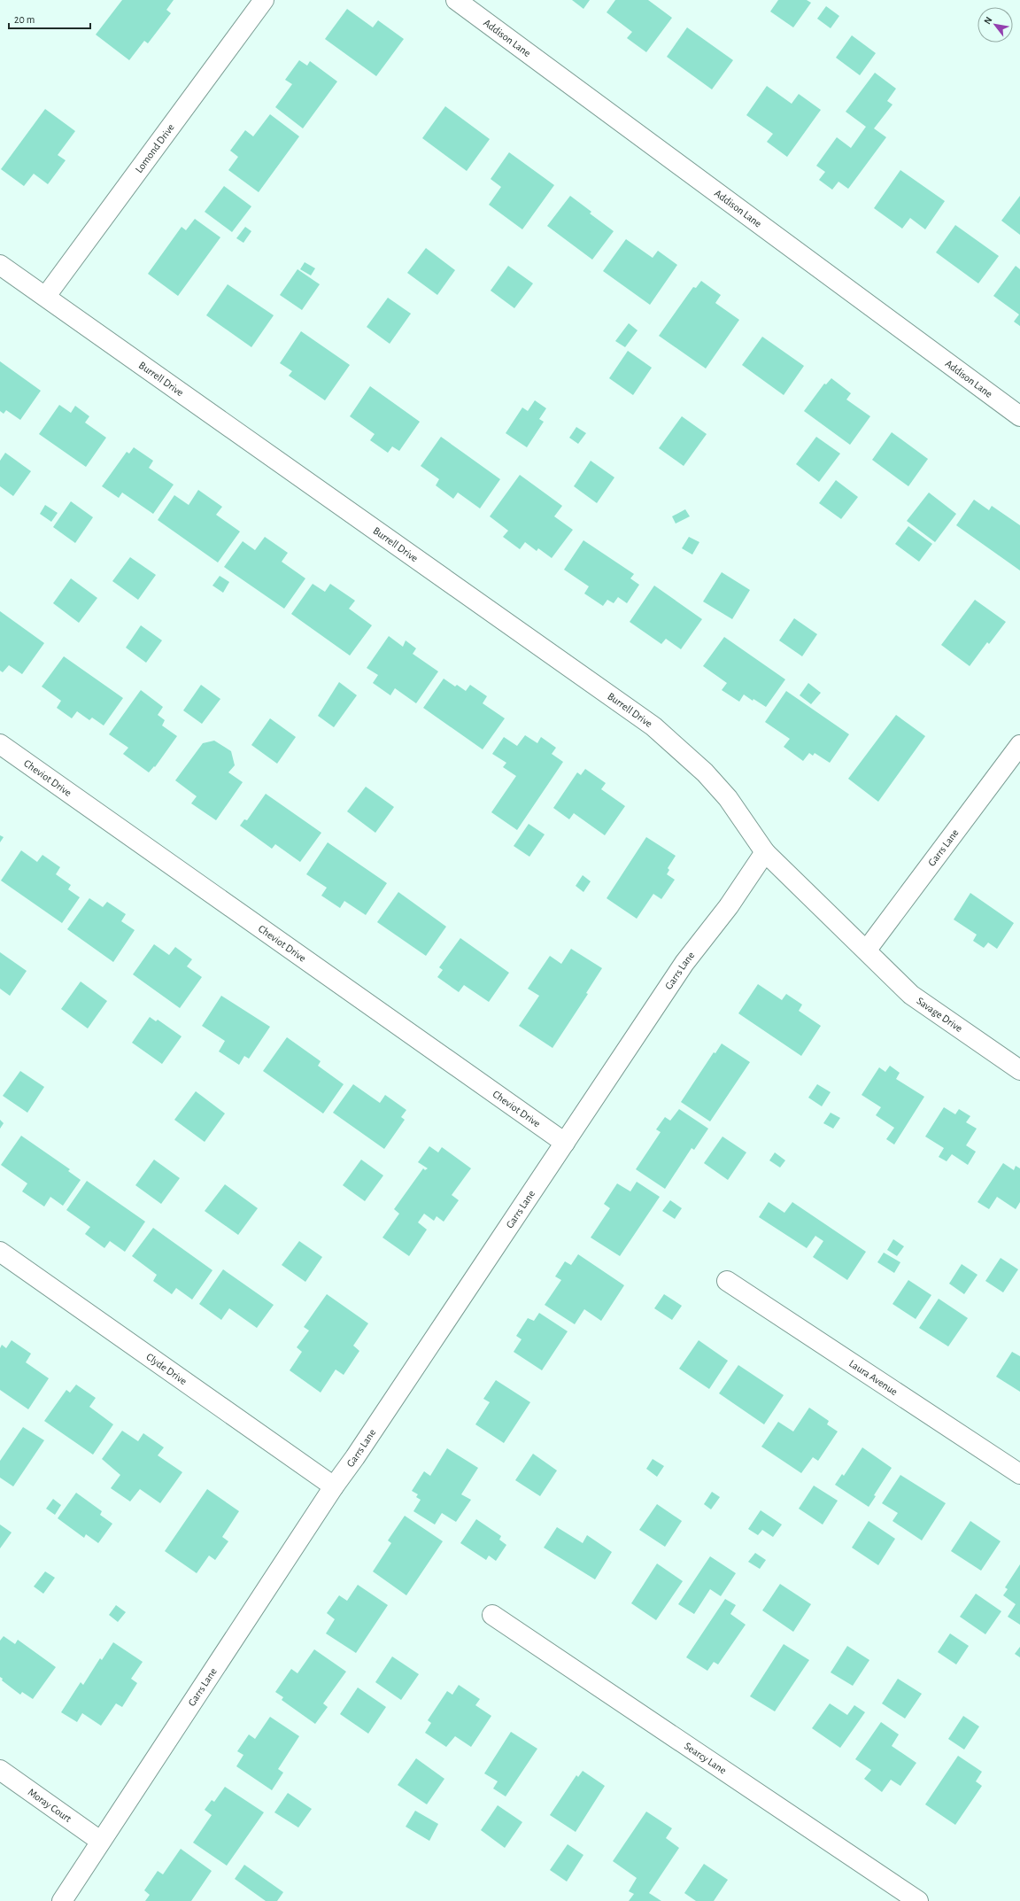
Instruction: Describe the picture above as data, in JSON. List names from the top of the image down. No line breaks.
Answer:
{"streets":{"street":["Addison Lane","Lomond Drive","Burrell Drive","Cheviot Drive","Garrs Lane","Savage Drive","Clyde Drive","Laura Avenue","Searcy Lane","Moray Court"]},"crossings":[["Lomond Drive","Burrell Drive"],["Burrell Drive","Garrs Lane"],["Cheviot Drive","Garrs Lane"],["Garrs Lane","Savage Drive"],["Garrs Lane","Clyde Drive"],["Garrs Lane","Moray Court"]],"scale_bar":"20 m","north":"top left"}
